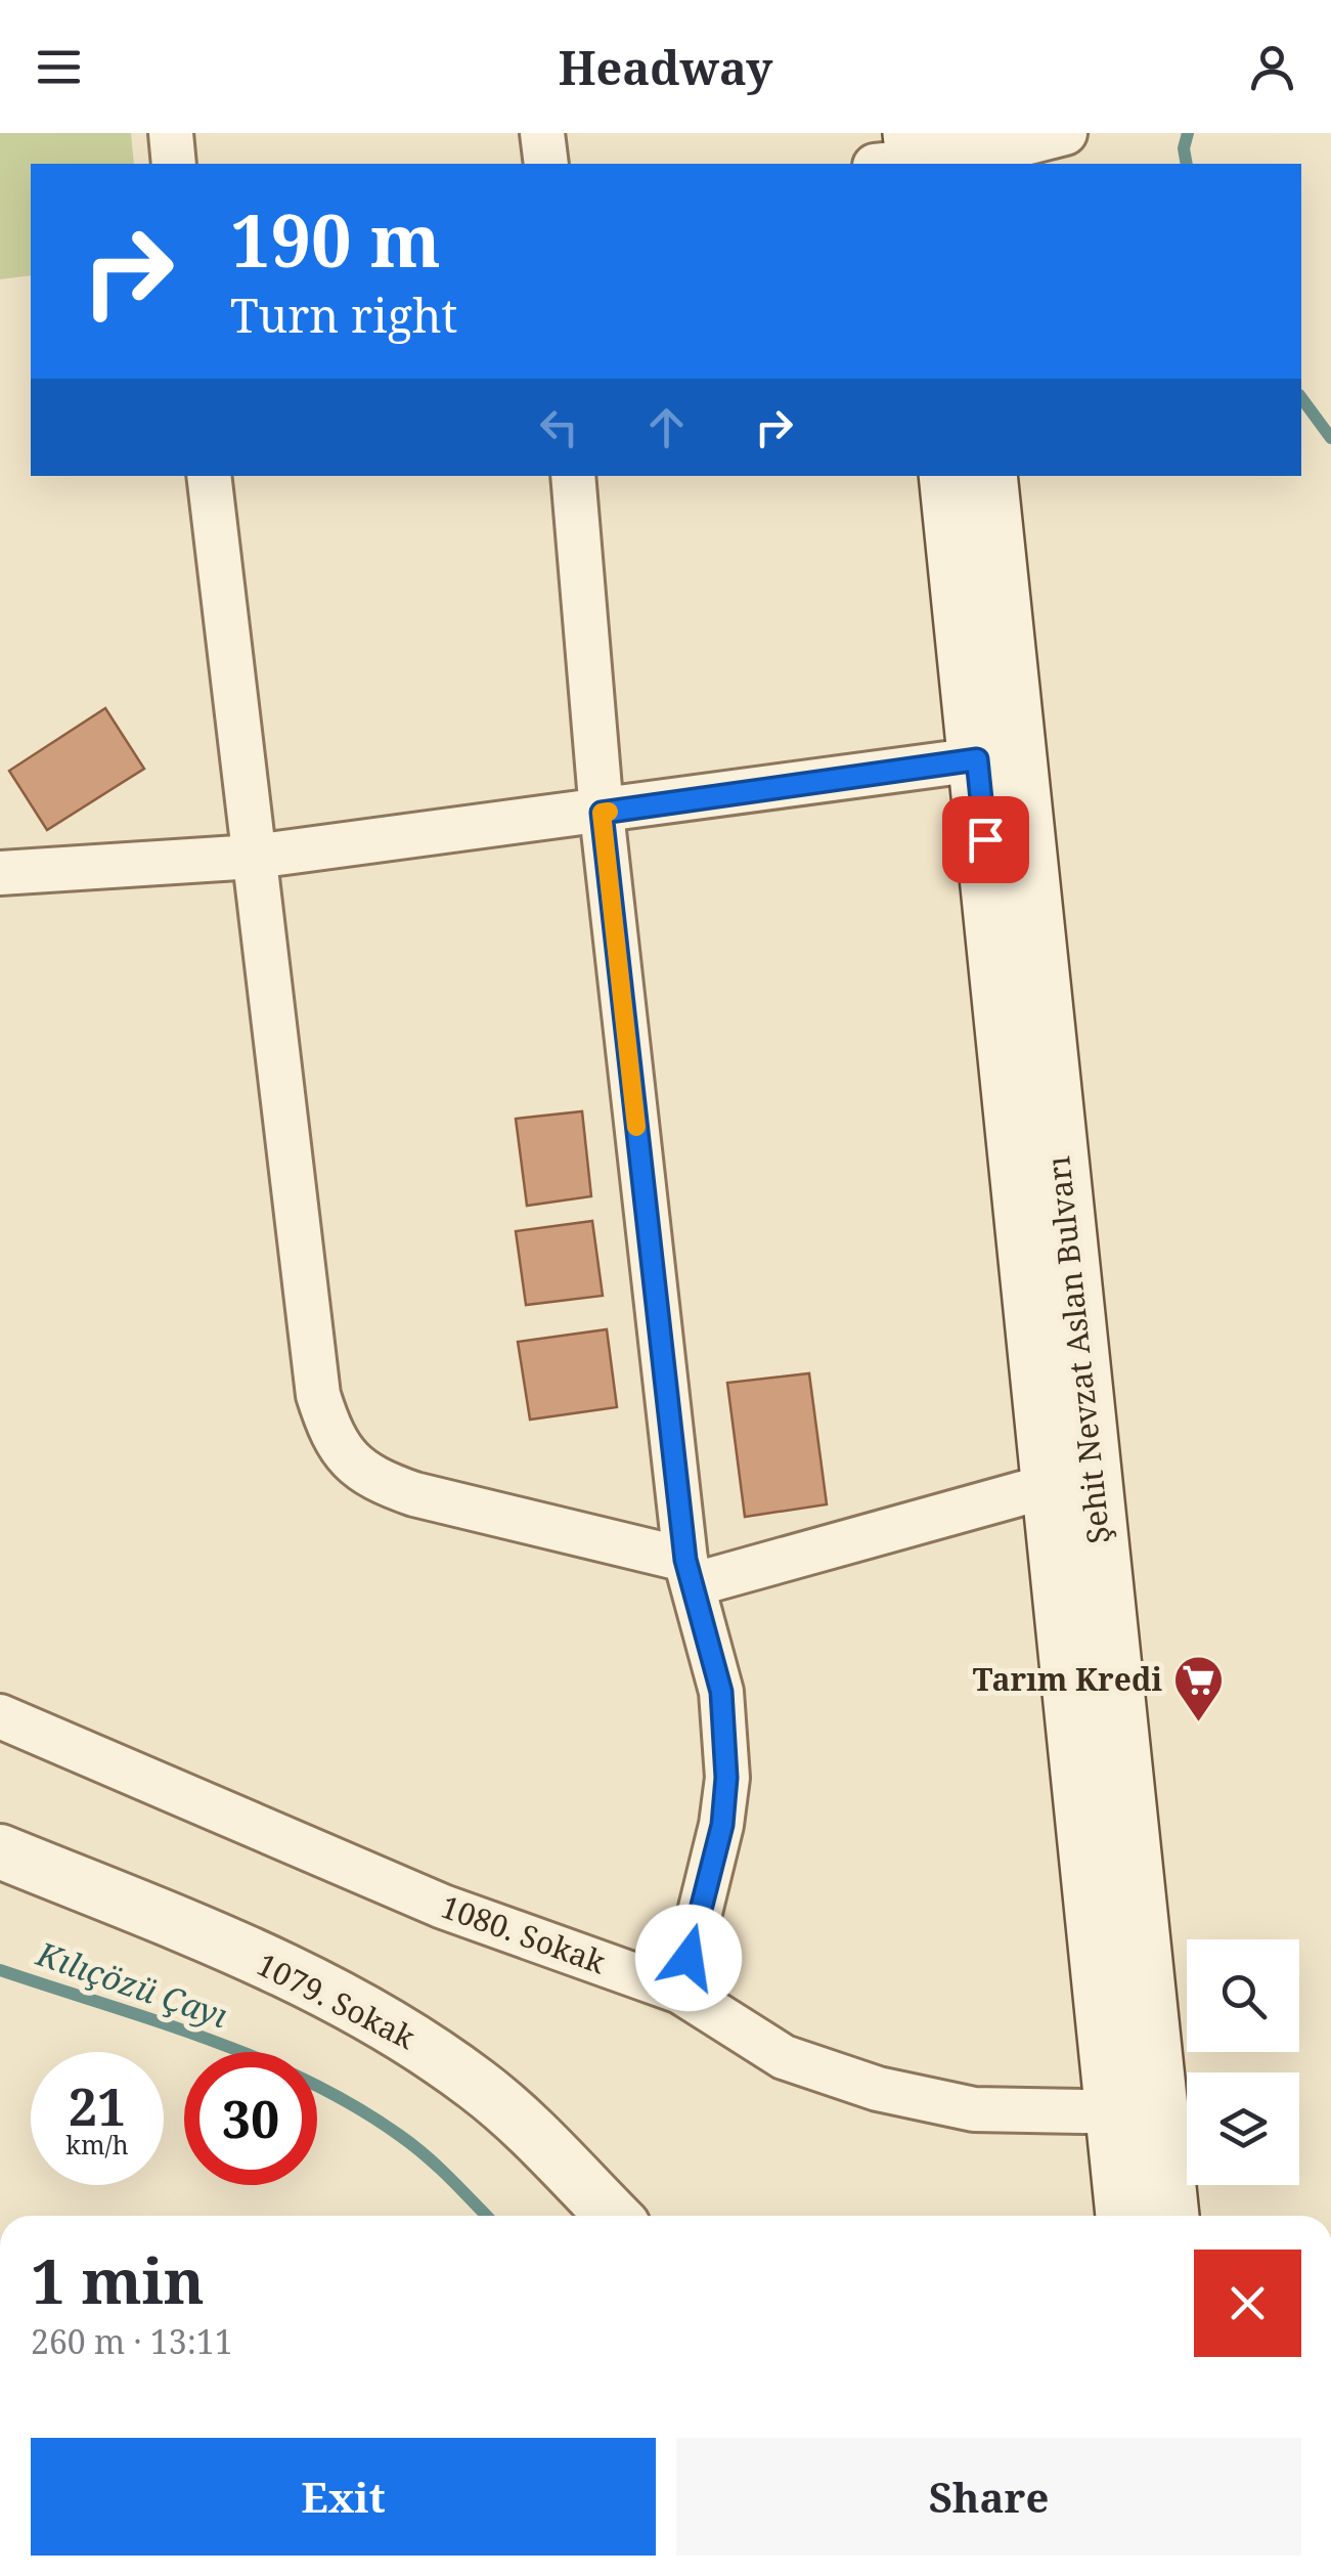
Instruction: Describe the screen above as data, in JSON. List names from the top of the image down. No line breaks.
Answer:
{"streets":{"main road":["Şehit Nevzat Aslan Bulvarı"],"street":["1080. Sokak","1079. Sokak"]},"crossings":[["Şehit Nevzat Aslan Bulvarı","1080. Sokak"]],"water":["Kılıçözü Çayı"],"places":{"supermarket":["Tarım Kredi"]},"page":{"header":"Headway","turn":["190 m","Turn right"],"speed":"21 km/h","limit":"30","heading":["1 min","260 m · 13:11"],"buttons":["Exit","Share"]}}
